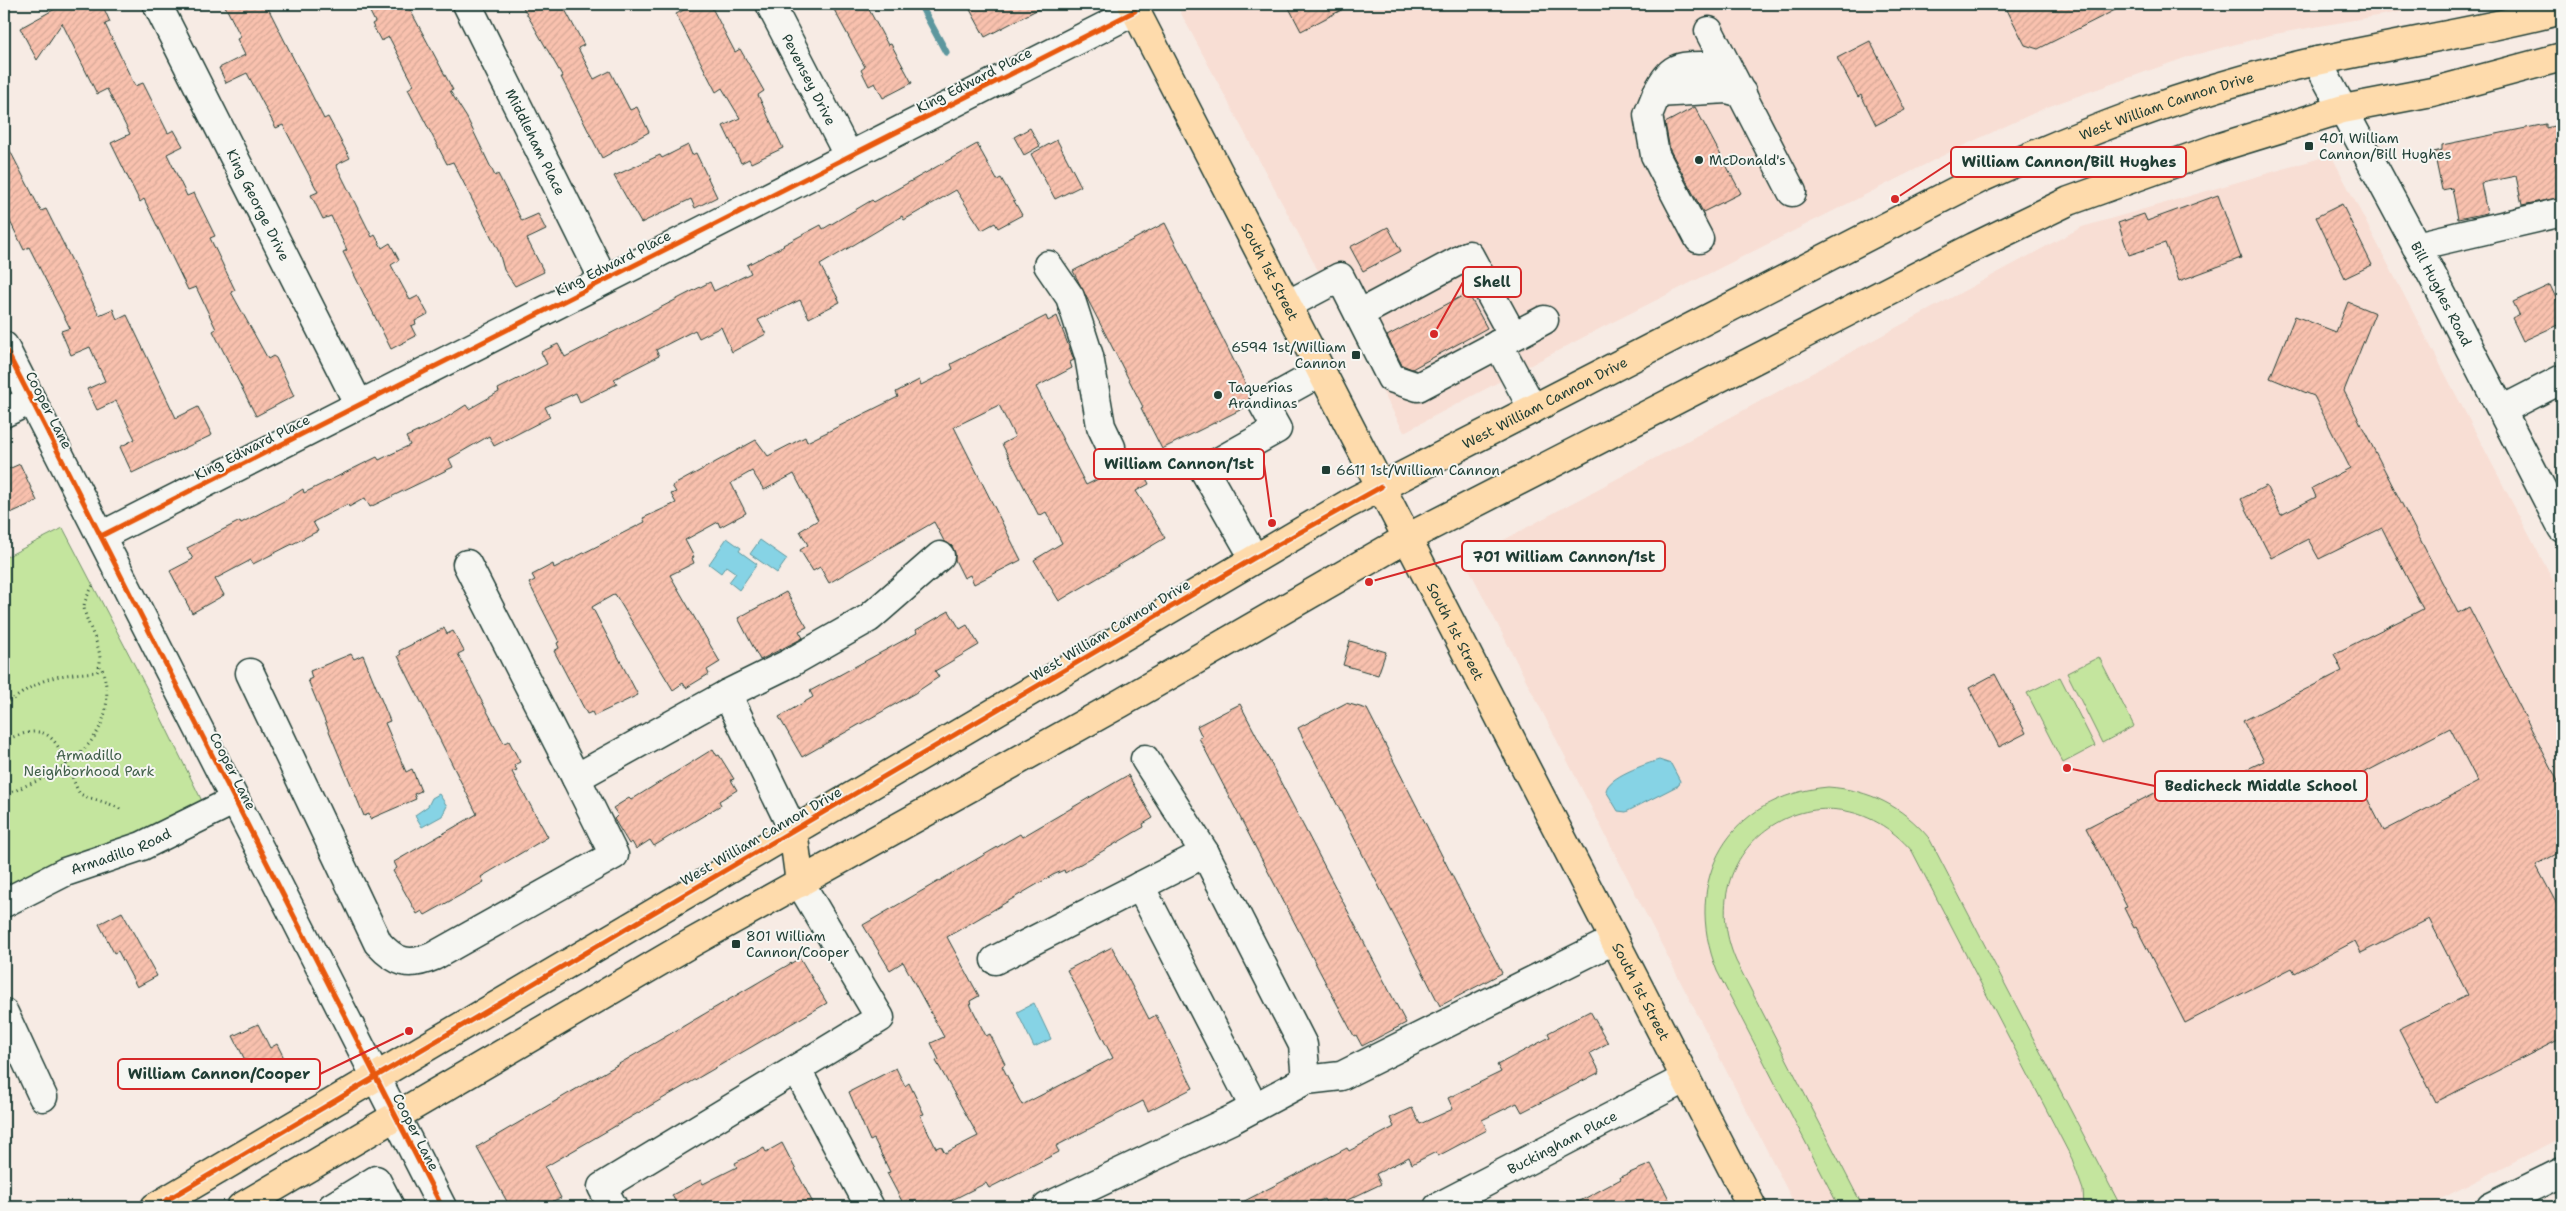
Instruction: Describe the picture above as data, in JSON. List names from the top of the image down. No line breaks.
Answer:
{"streets":{"main road":["West William Cannon Drive","South 1st Street"],"street":["Pevensey Drive","King Edward Place","Middleham Place","King George Drive","Bill Hughes Road","Cooper Lane","Armadillo Road","Buckingham Place"]},"crossings":[["Pevensey Drive","King Edward Place"],["King Edward Place","Middleham Place"],["King Edward Place","King George Drive"],["King Edward Place","South 1st Street"],["King Edward Place","Cooper Lane"],["West William Cannon Drive","South 1st Street"],["West William Cannon Drive","Bill Hughes Road"],["West William Cannon Drive","Cooper Lane"],["South 1st Street","Buckingham Place"],["Cooper Lane","Armadillo Road"]],"parks":["Armadillo Neighborhood Park"],"places":{"transit":["401 William Cannon/Bill Hughes","6594 1st/William Cannon","6611 1st/William Cannon","801 William Cannon/Cooper"],"other":["McDonald's","William Cannon/Bill Hughes","Shell","Taquerias Arandinas","William Cannon/1st","701 William Cannon/1st","Bedicheck Middle School","William Cannon/Cooper"]}}
